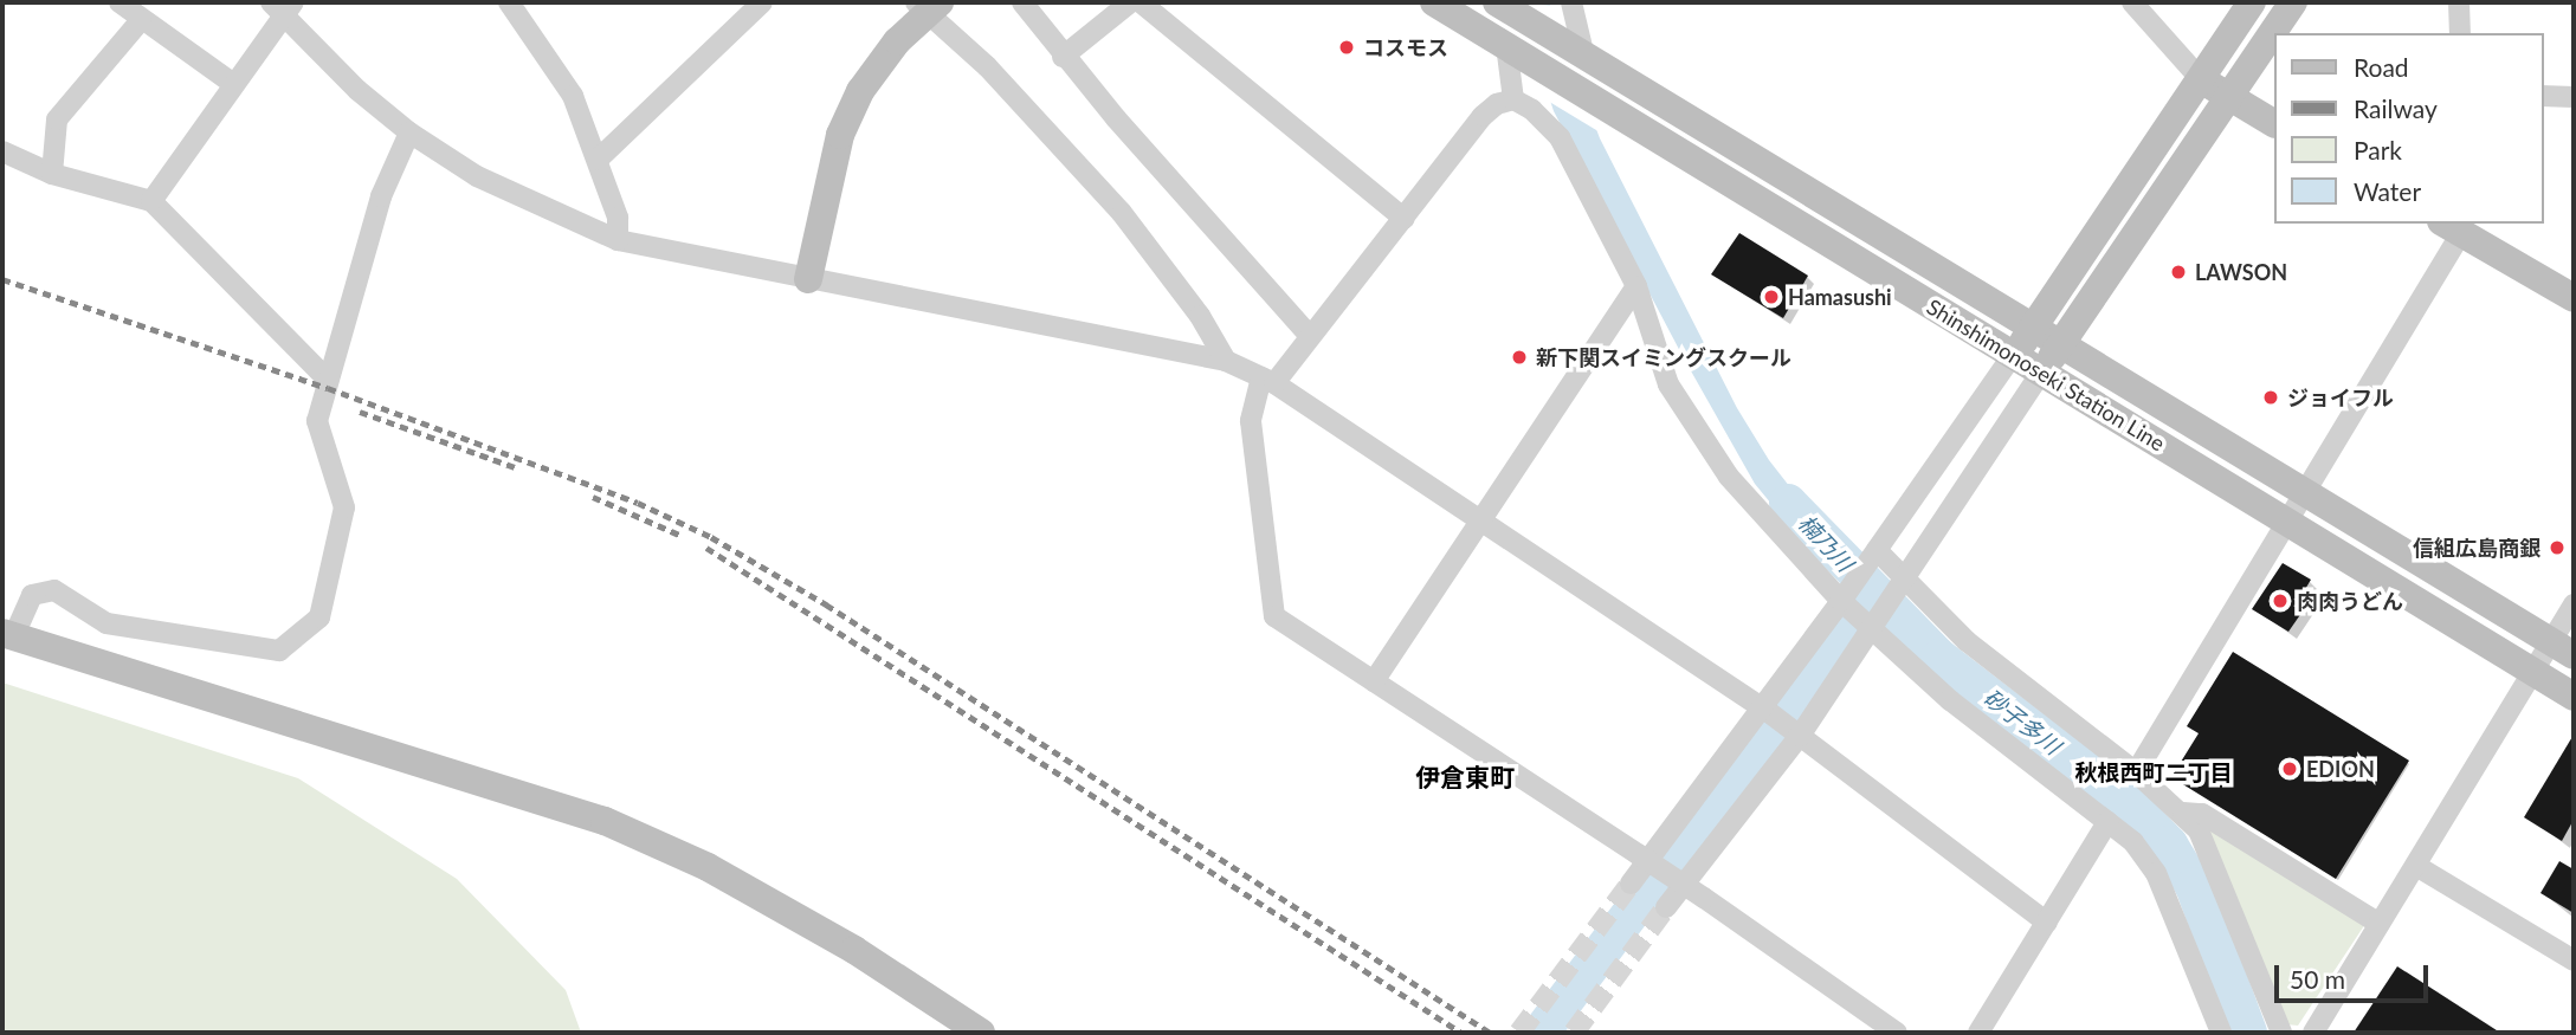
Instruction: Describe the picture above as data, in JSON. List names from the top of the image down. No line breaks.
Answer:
{"streets":{"main road":["Shinshimonoseki Station Line"]},"districts":["秋根西町二丁目","伊倉東町"],"water":["楠乃川","砂子多川"],"places":["コスモス","LAWSON","Hamasushi","新下関スイミングスクール","ジョイフル","信組広島商銀","肉肉うどん","EDION"],"legend":["Road","Railway","Park","Water"],"scale_bar":"50 m"}
